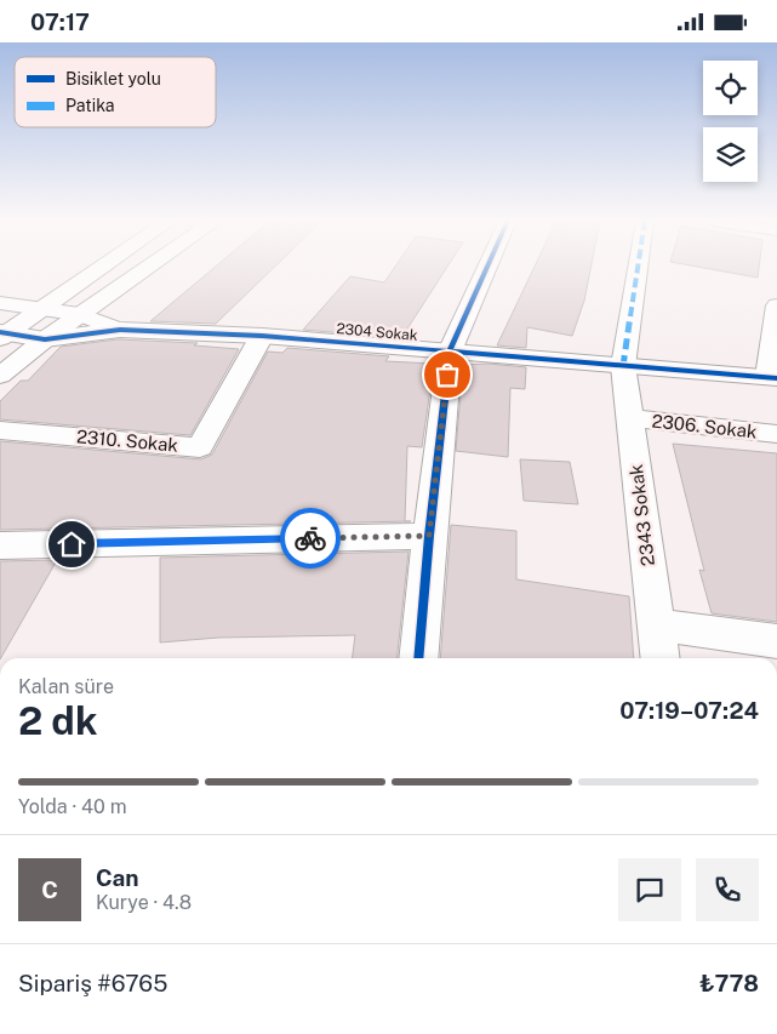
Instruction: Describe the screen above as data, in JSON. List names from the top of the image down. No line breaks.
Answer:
{"streets":{"street":["2304 Sokak","2306. Sokak","2310. Sokak","2343 Sokak"]},"crossings":[["2304 Sokak","2310. Sokak"],["2304 Sokak","2343 Sokak"],["2306. Sokak","2343 Sokak"]],"legend":["Bisiklet yolu","Patika"],"page":{"status":"07:17","heading":["2 dk","Kalan süre","07:19–07:24"],"panel":["Can","Kurye · 4.8","Sipariş #6765","₺778"],"bar":"Yolda · 40 m","round":"C"}}
